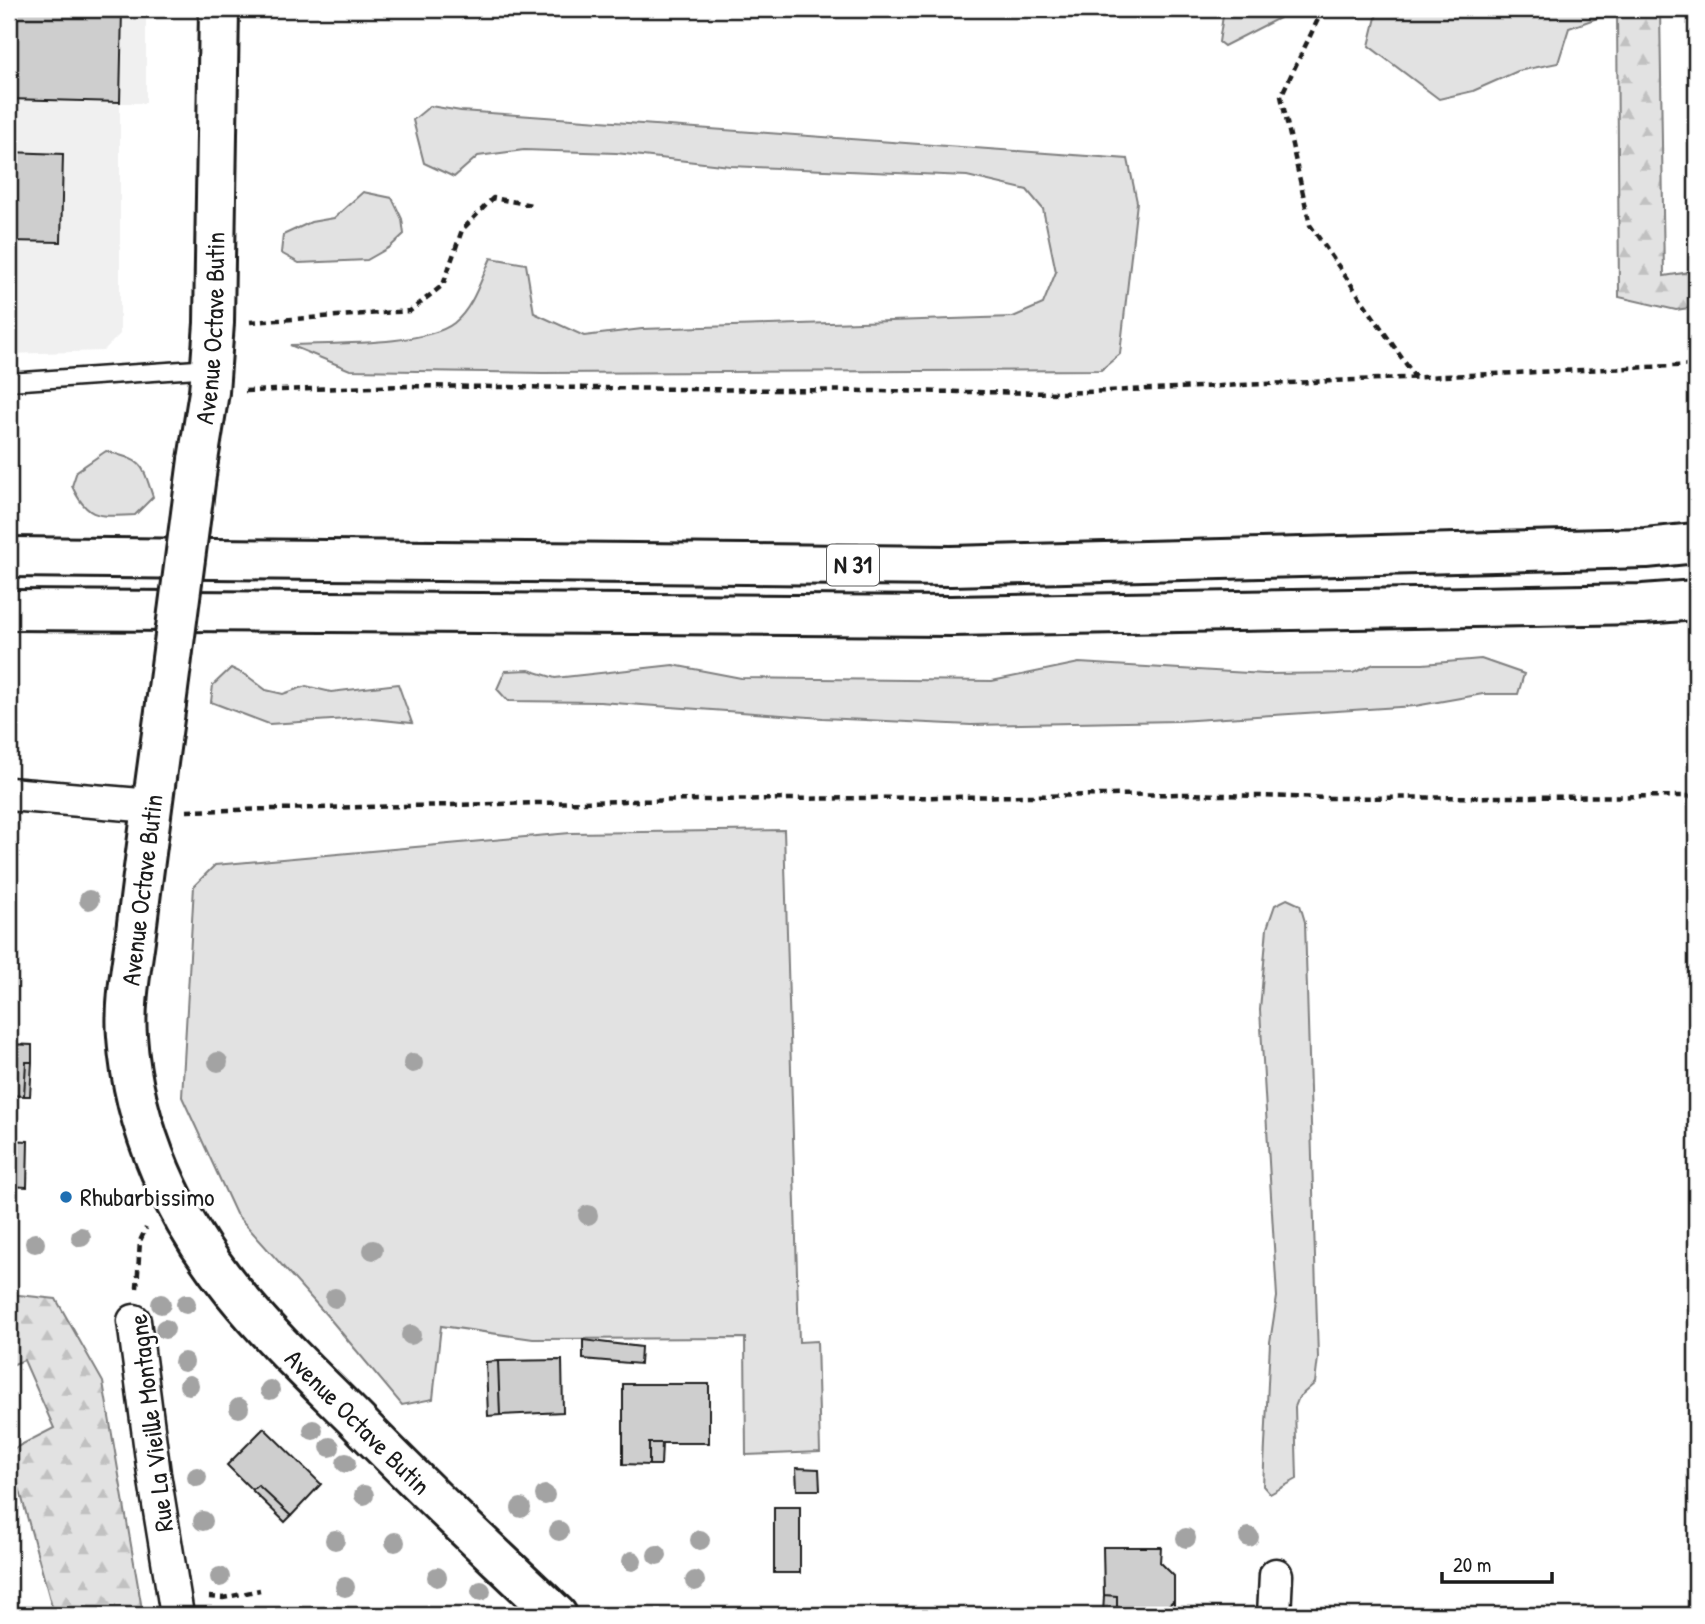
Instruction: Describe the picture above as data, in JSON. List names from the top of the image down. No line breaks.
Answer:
{"streets":{"main road":["Avenue Octave Butin","N 31"],"street":["Rue La Vieille Montagne"]},"crossings":[["Avenue Octave Butin","Rue La Vieille Montagne"]],"places":["Rhubarbissimo"],"scale_bar":"20 m"}
